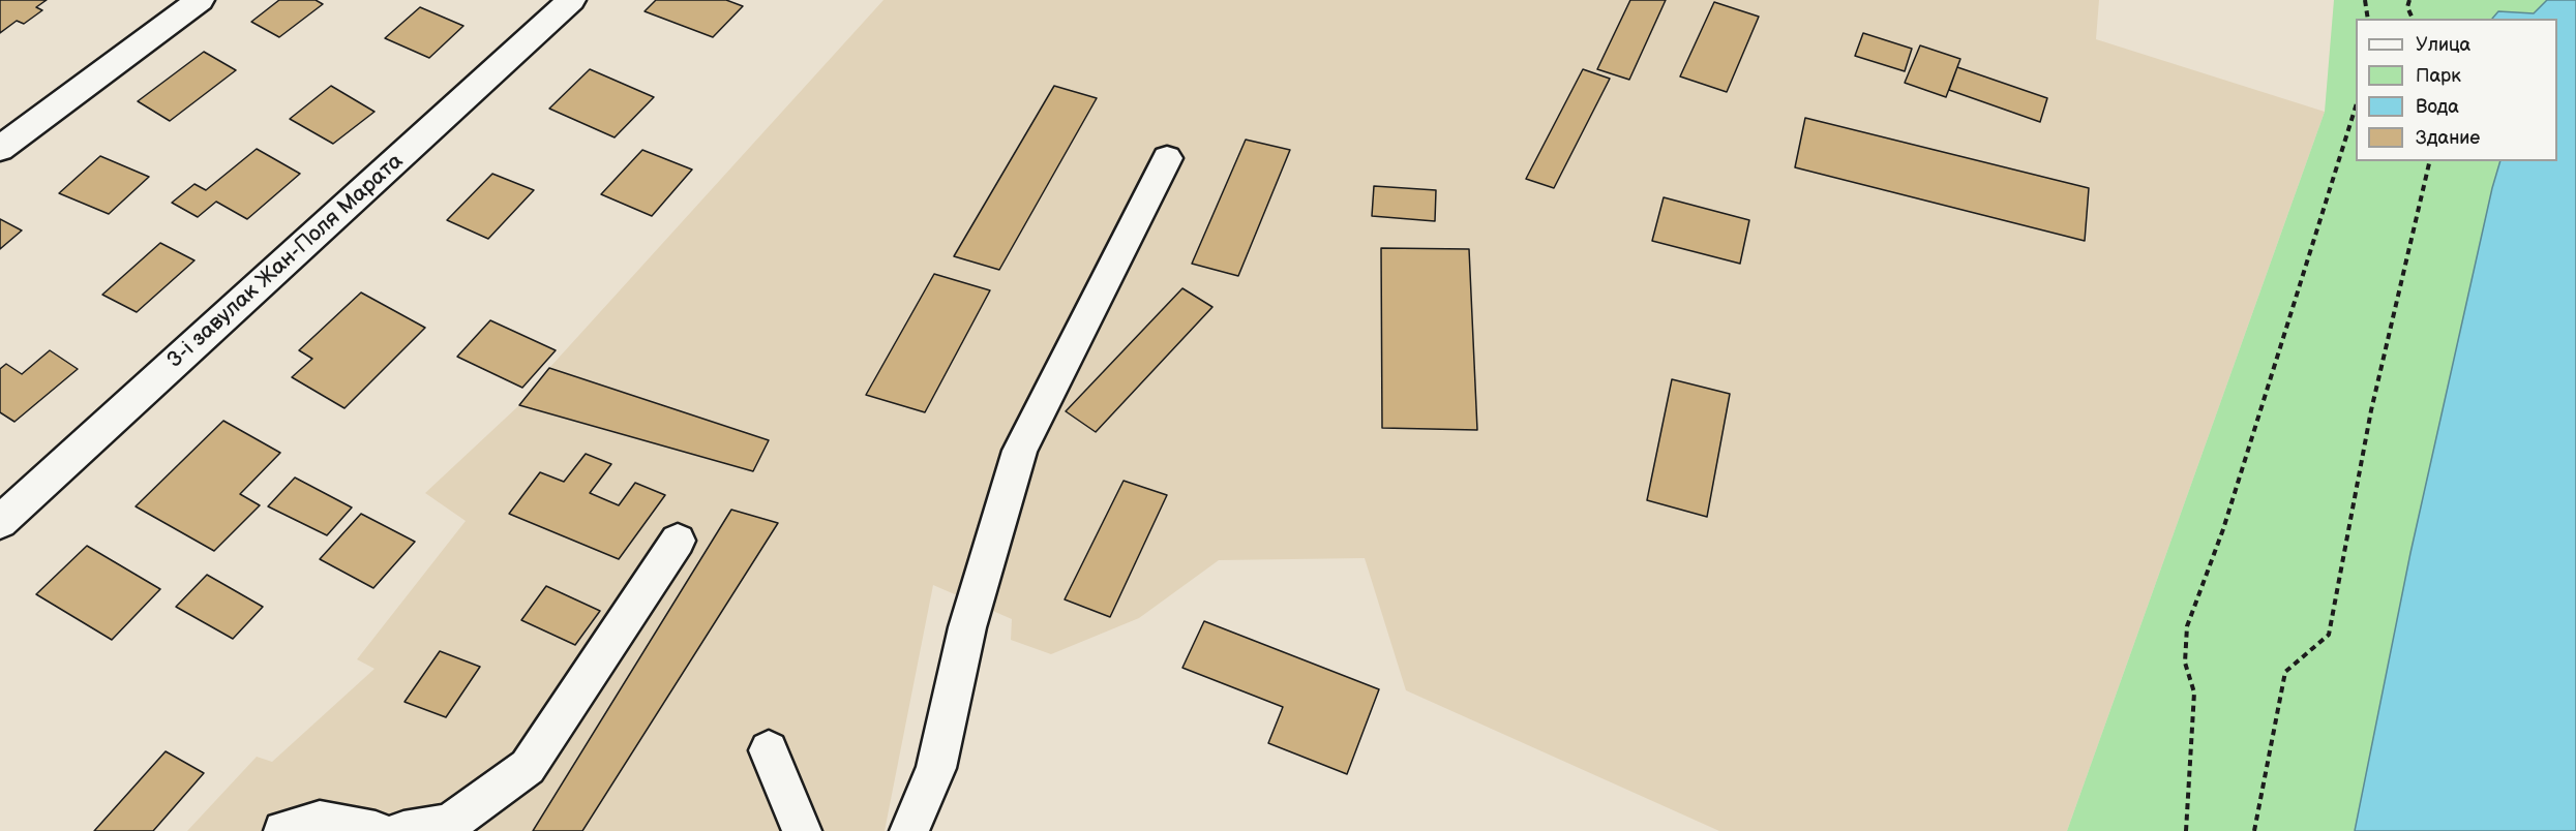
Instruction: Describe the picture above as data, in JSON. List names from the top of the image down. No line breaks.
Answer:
{"streets":{"street":["3-і завулак Жан-Поля Марата"]},"legend":["Улица","Парк","Вода","Здание"]}
